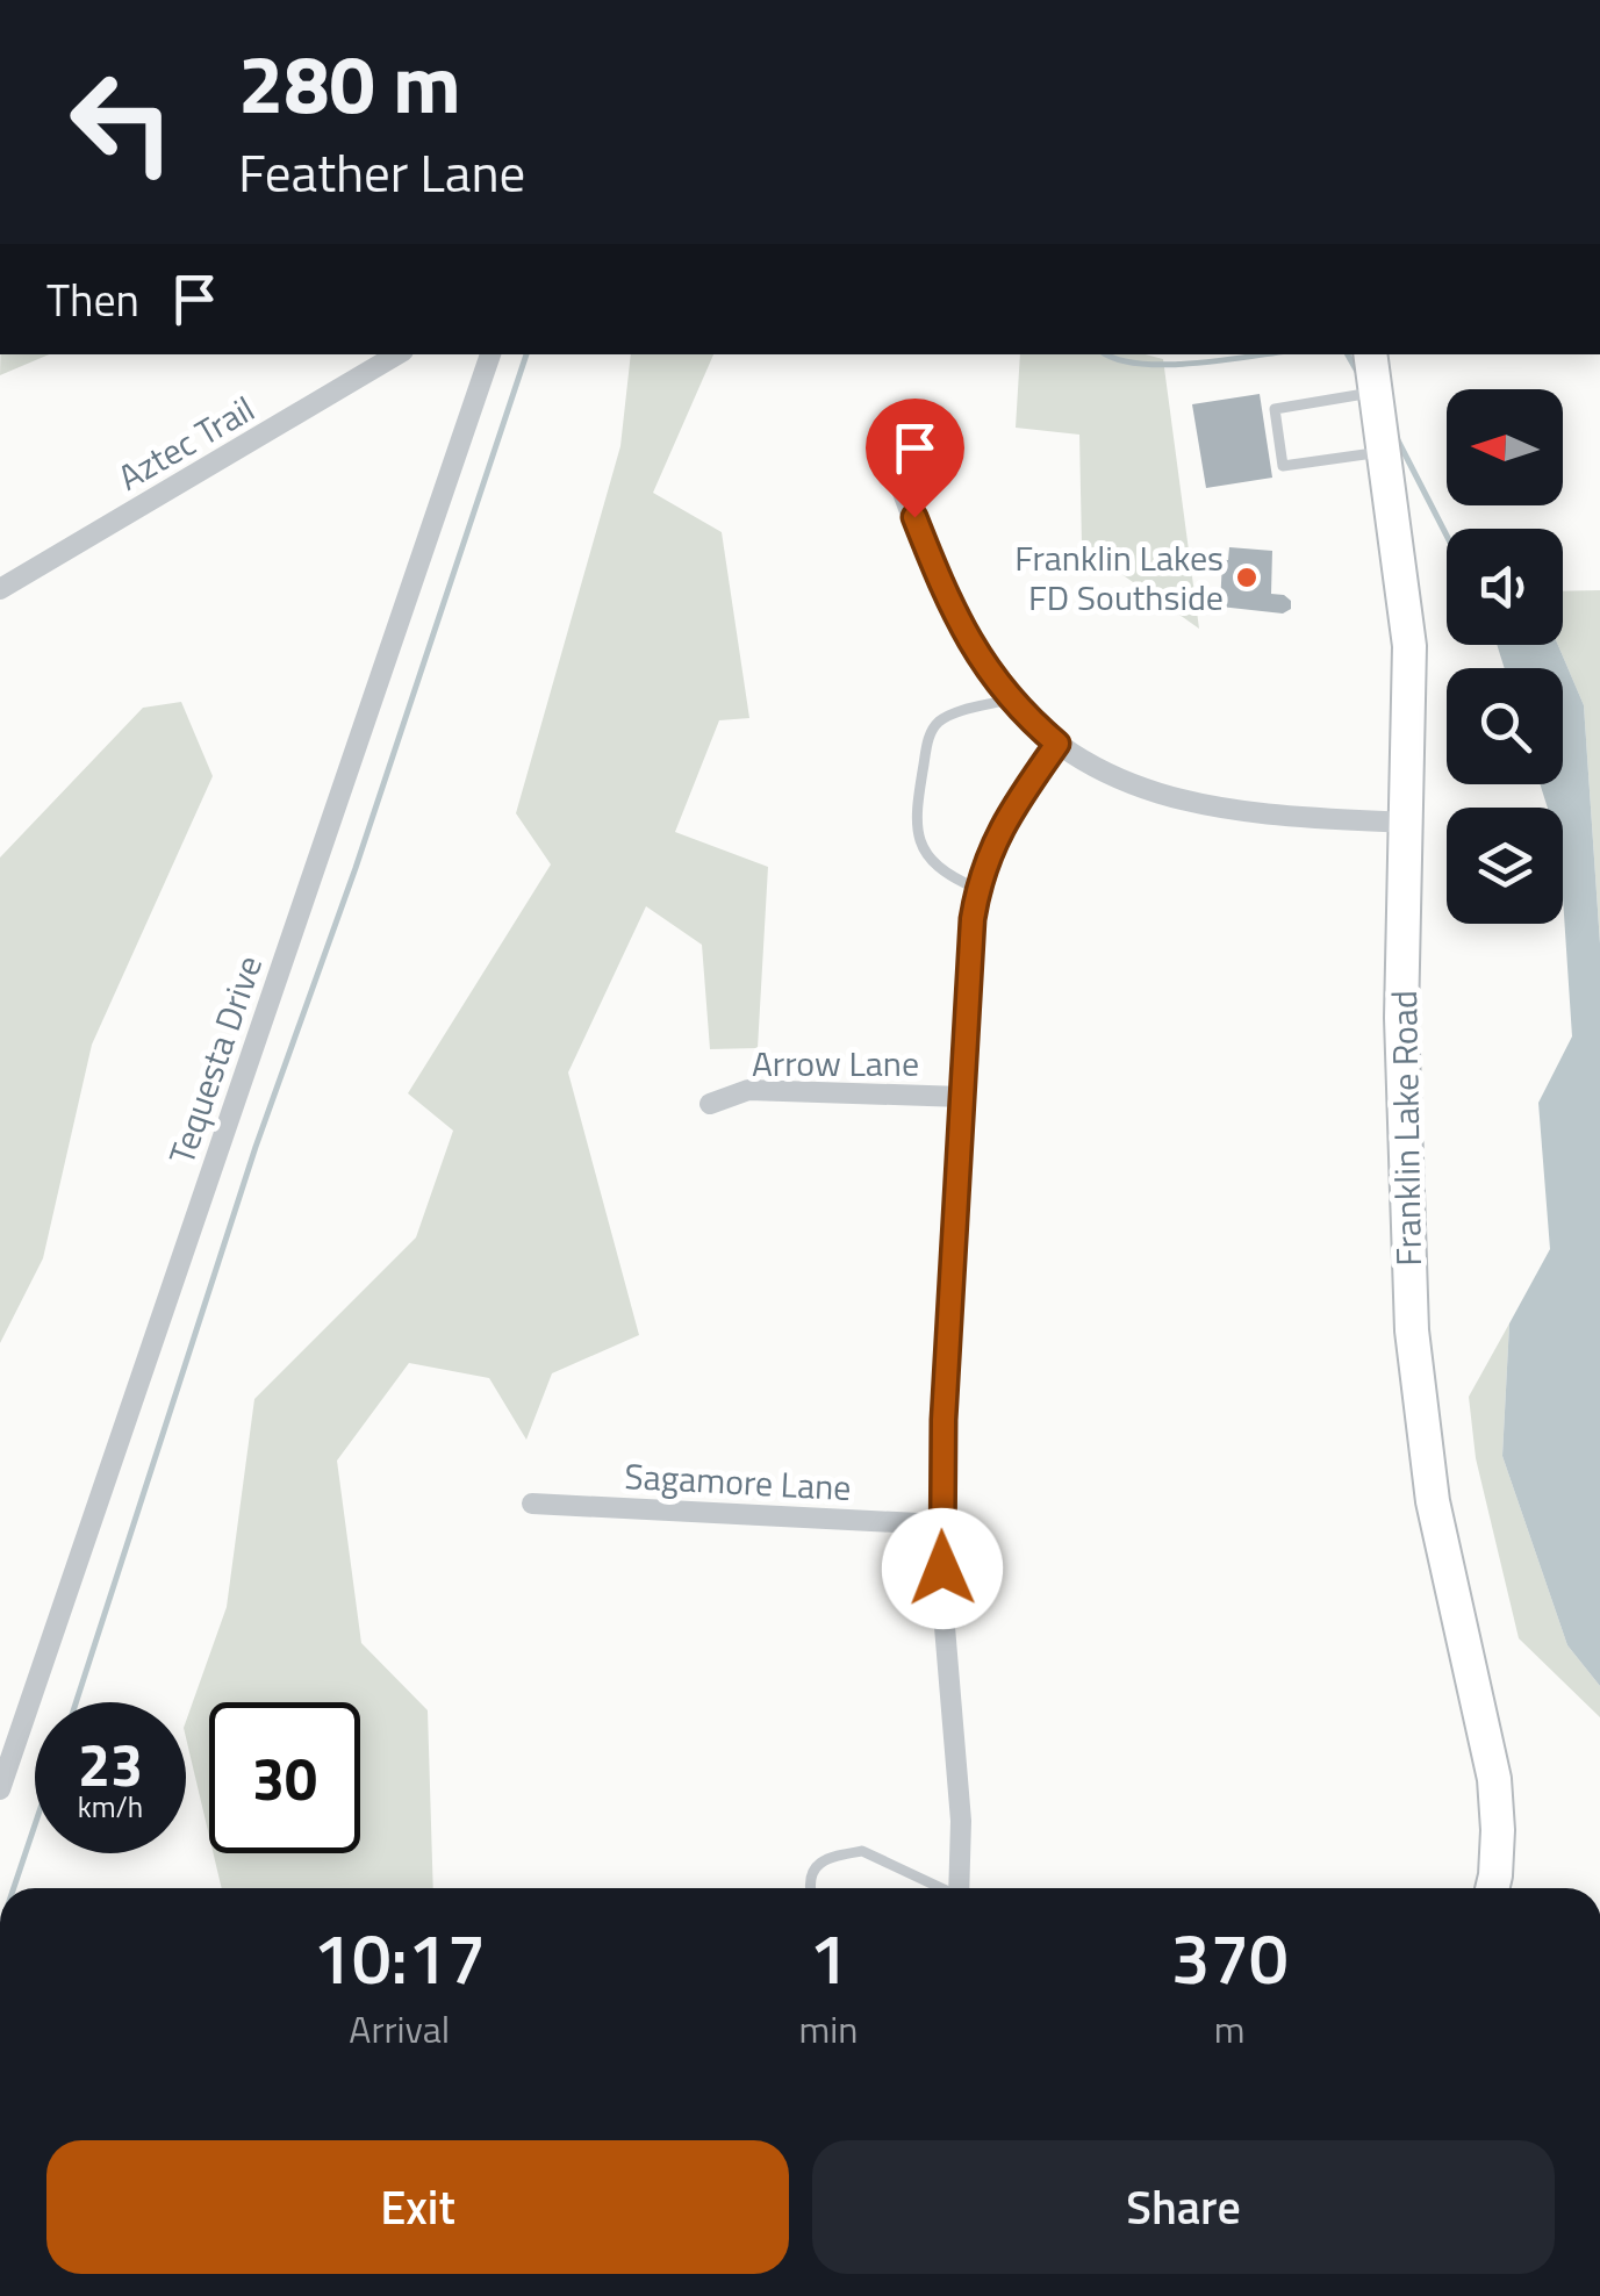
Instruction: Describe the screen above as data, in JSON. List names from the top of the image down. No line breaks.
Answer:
{"streets":{"main road":["Franklin Lake Road"],"street":["Aztec Trail","Tequesta Drive","Arrow Lane","Sagamore Lane"]},"places":["Franklin Lakes FD Southside"],"north":"left","page":{"turn":["280 m","Feather Lane"],"then":"Then","speed":"23 km/h","limit":"30","eta":["10:17","Arrival","1","min","370","m"],"buttons":["Exit","Share"]}}
